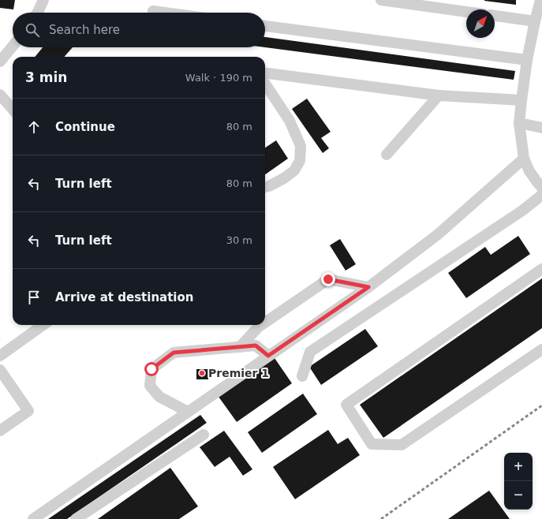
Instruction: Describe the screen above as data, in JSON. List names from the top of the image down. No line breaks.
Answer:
{"places":["Premier 1"],"north":"top right","page":{"search":"Search here","heading":["3 min","Walk · 190 m"],"list":[["Continue","80 m"],["Turn left","80 m"],["Turn left","30 m"],"Arrive at destination"],"map_buttons":["+","−"]}}
